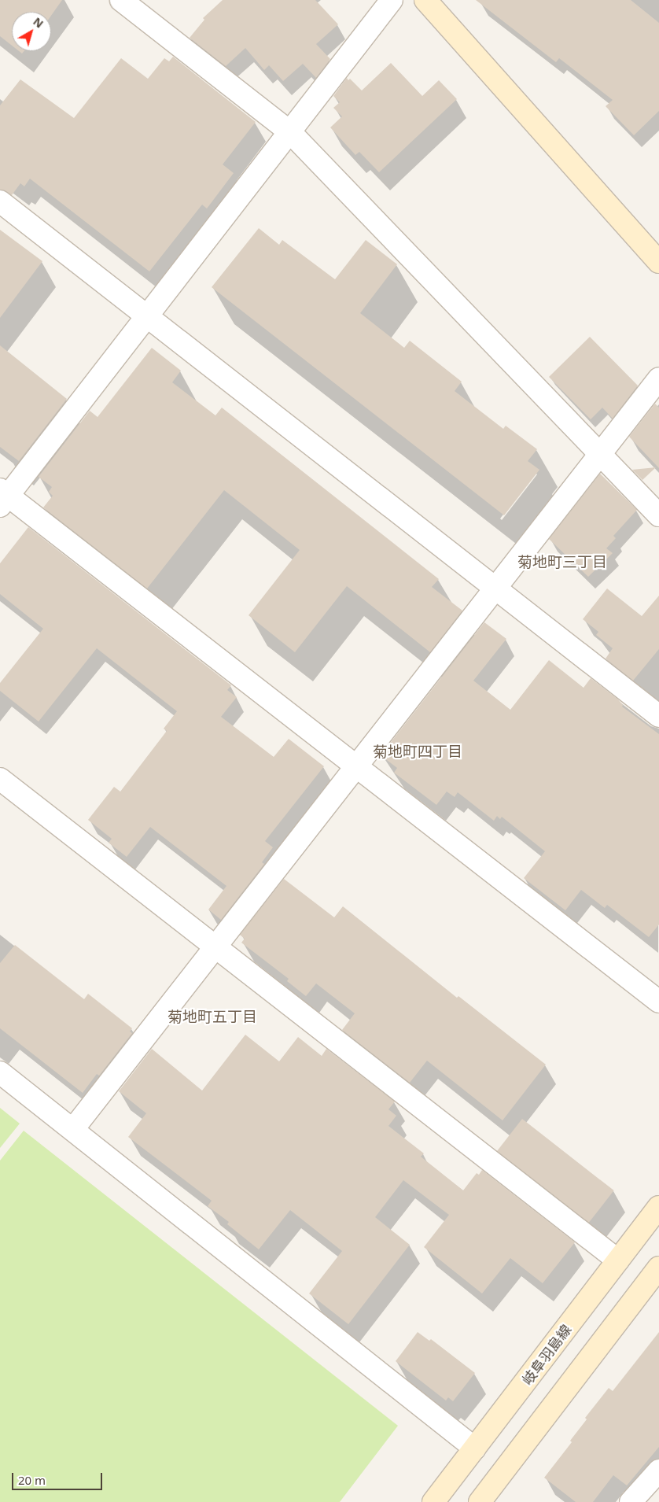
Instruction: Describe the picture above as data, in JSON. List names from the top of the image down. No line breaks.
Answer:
{"streets":{"main road":["岐阜羽島線"]},"districts":["菊地町三丁目","菊地町四丁目","菊地町五丁目"],"scale_bar":"20 m","north":"top right"}
